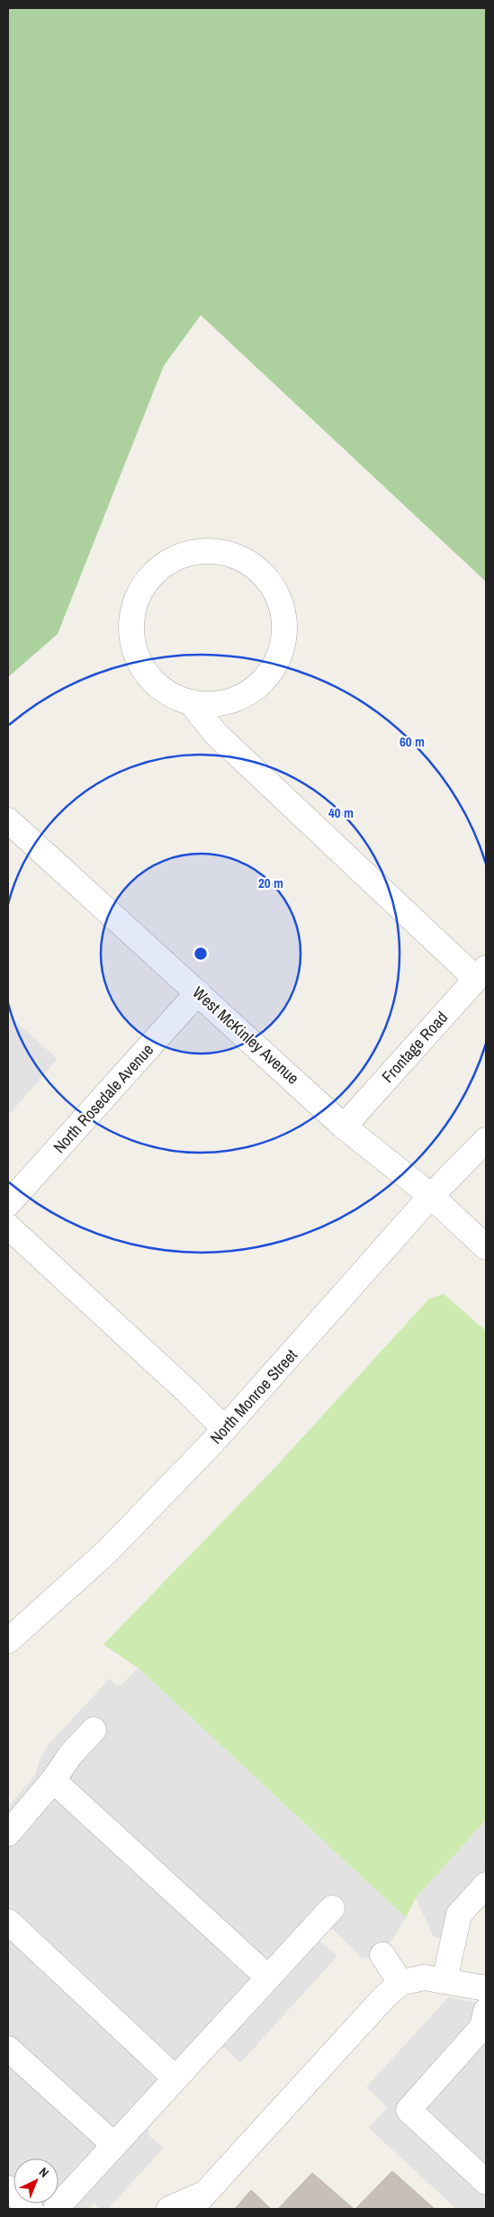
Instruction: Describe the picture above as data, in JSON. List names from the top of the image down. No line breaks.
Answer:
{"streets":{"street":["West McKinley Avenue","Frontage Road","North Rosedale Avenue","North Monroe Street"]},"crossings":[["West McKinley Avenue","Frontage Road"],["West McKinley Avenue","North Rosedale Avenue"],["West McKinley Avenue","North Monroe Street"]],"north":"top right","rings":["60 m","40 m","20 m"]}
